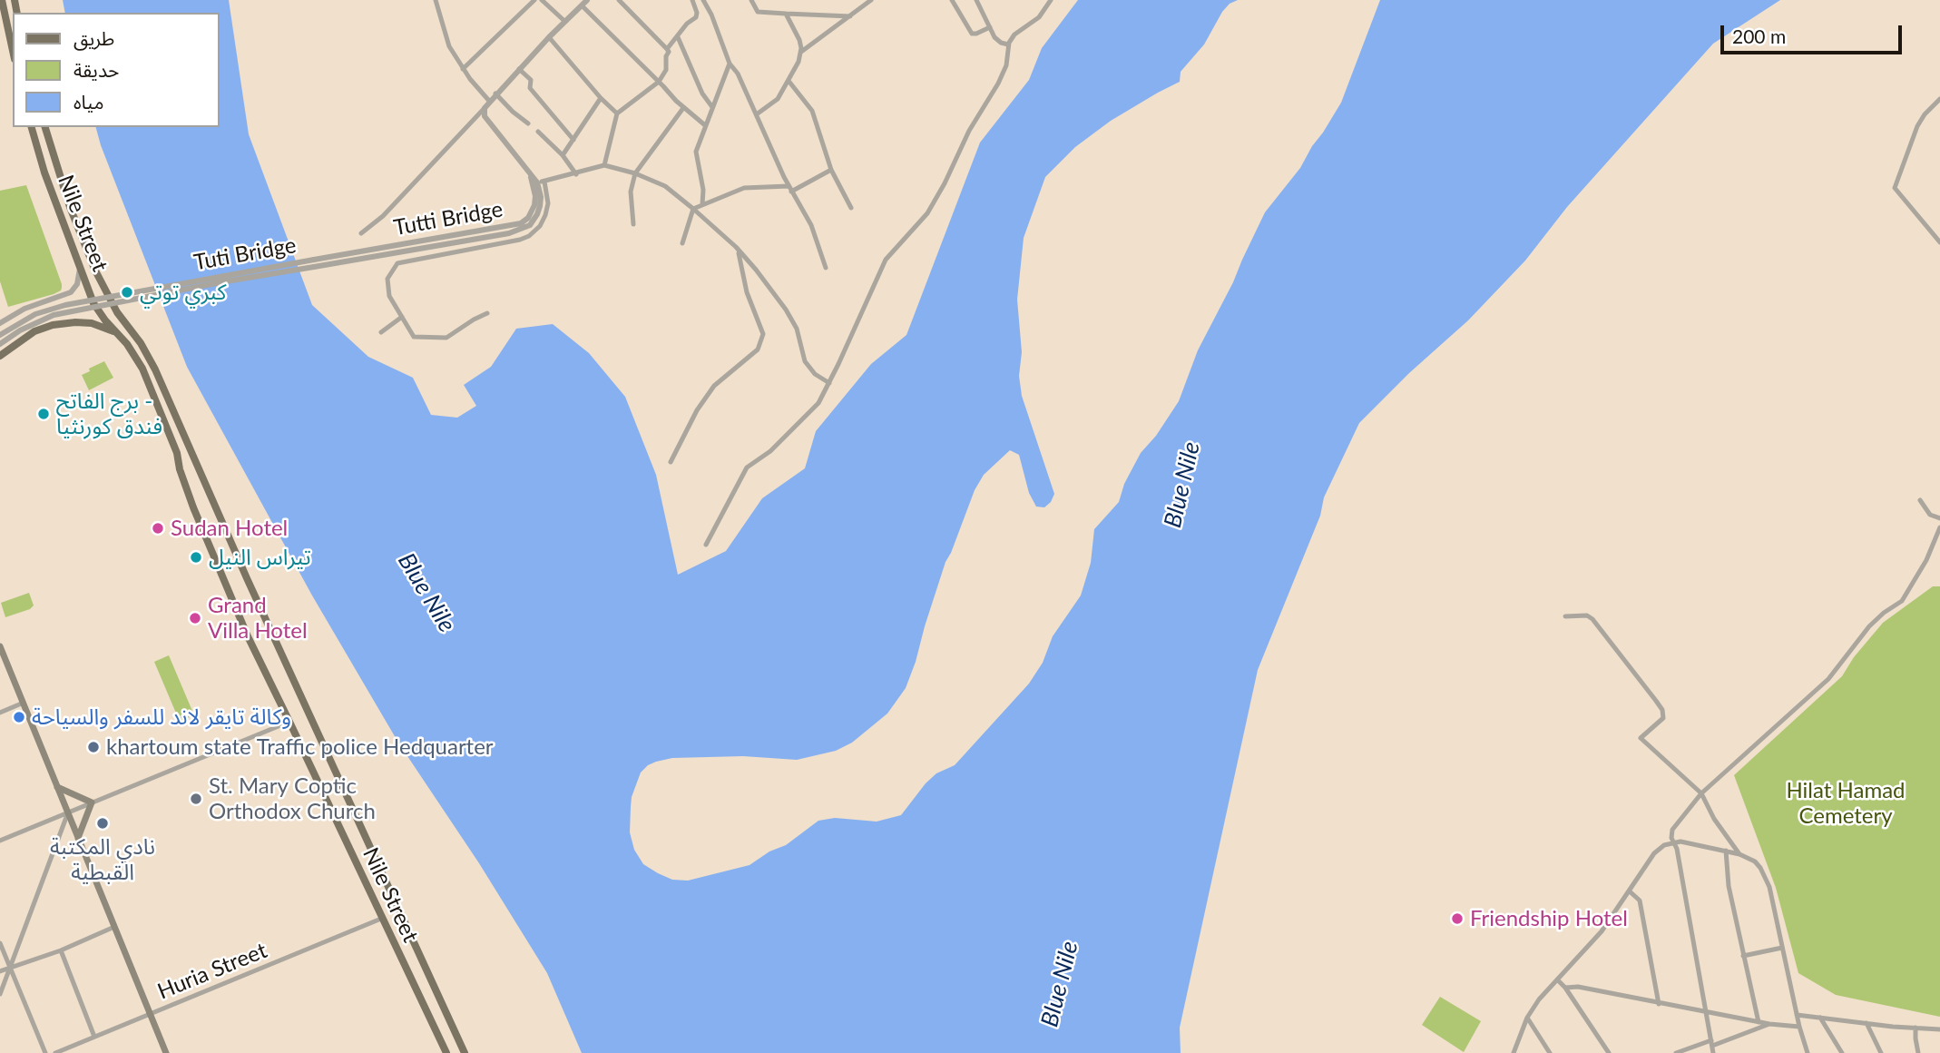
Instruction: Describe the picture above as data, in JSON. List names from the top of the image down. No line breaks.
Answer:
{"streets":{"main road":["Nile Street"],"street":["Tutti Bridge","Tuti Bridge","Huria Street"]},"crossings":[["Tutti Bridge","Tuti Bridge"],["Nile Street","Huria Street"]],"water":["Blue Nile"],"parks":["Hilat Hamad Cemetery"],"places":["كبري توتي","برج الفاتح - فندق كورنثيا","Sudan Hotel","تيراس النيل","Grand Villa Hotel","وكالة تايقر لاند للسفر والسياحة","khartoum state Traffic police Hedquarter","St. Mary Coptic Orthodox Church","نادي المكتبة القبطية","Friendship Hotel"],"legend":["طريق","حديقة","مياه"],"scale_bar":"200 m"}
